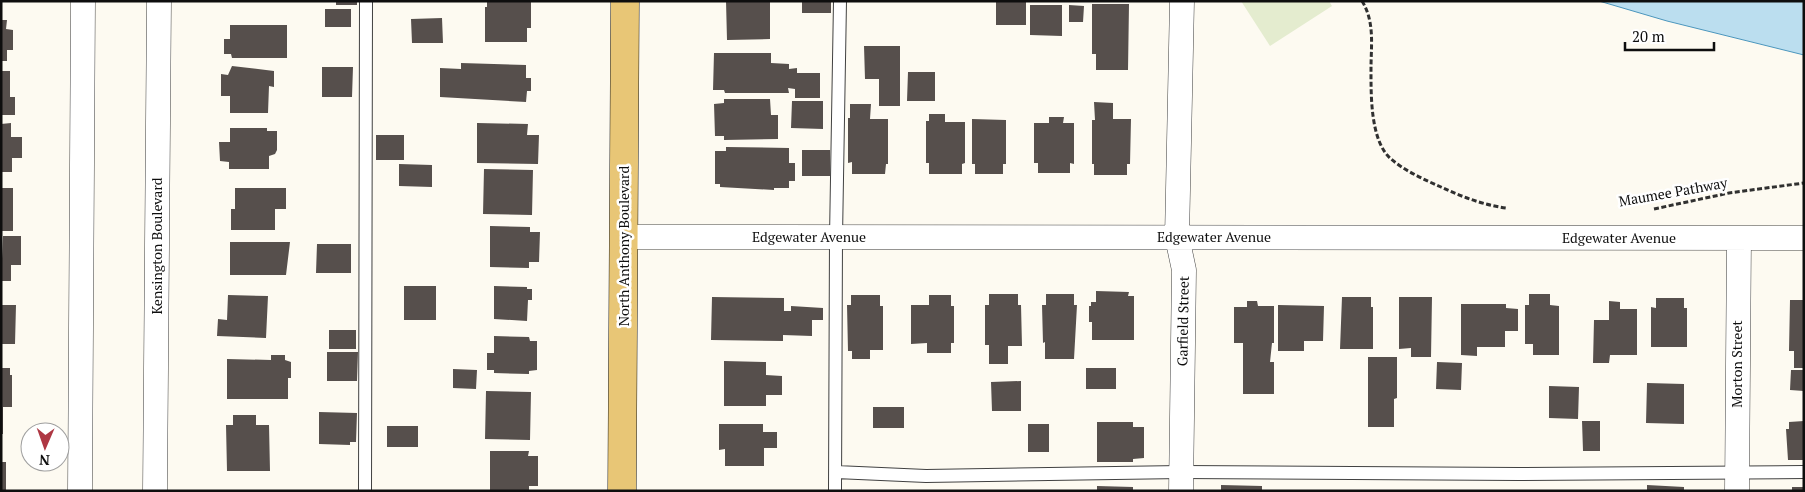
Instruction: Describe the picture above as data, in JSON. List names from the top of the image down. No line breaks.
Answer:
{"streets":{"main road":["North Anthony Boulevard"],"street":["Edgewater Avenue","Kensington Boulevard","Garfield Street","Morton Street"],"path":["Maumee Pathway"]},"crossings":[["Edgewater Avenue","North Anthony Boulevard"],["Edgewater Avenue","Garfield Street"],["Edgewater Avenue","Morton Street"]],"scale_bar":"20 m","north":"bottom"}
